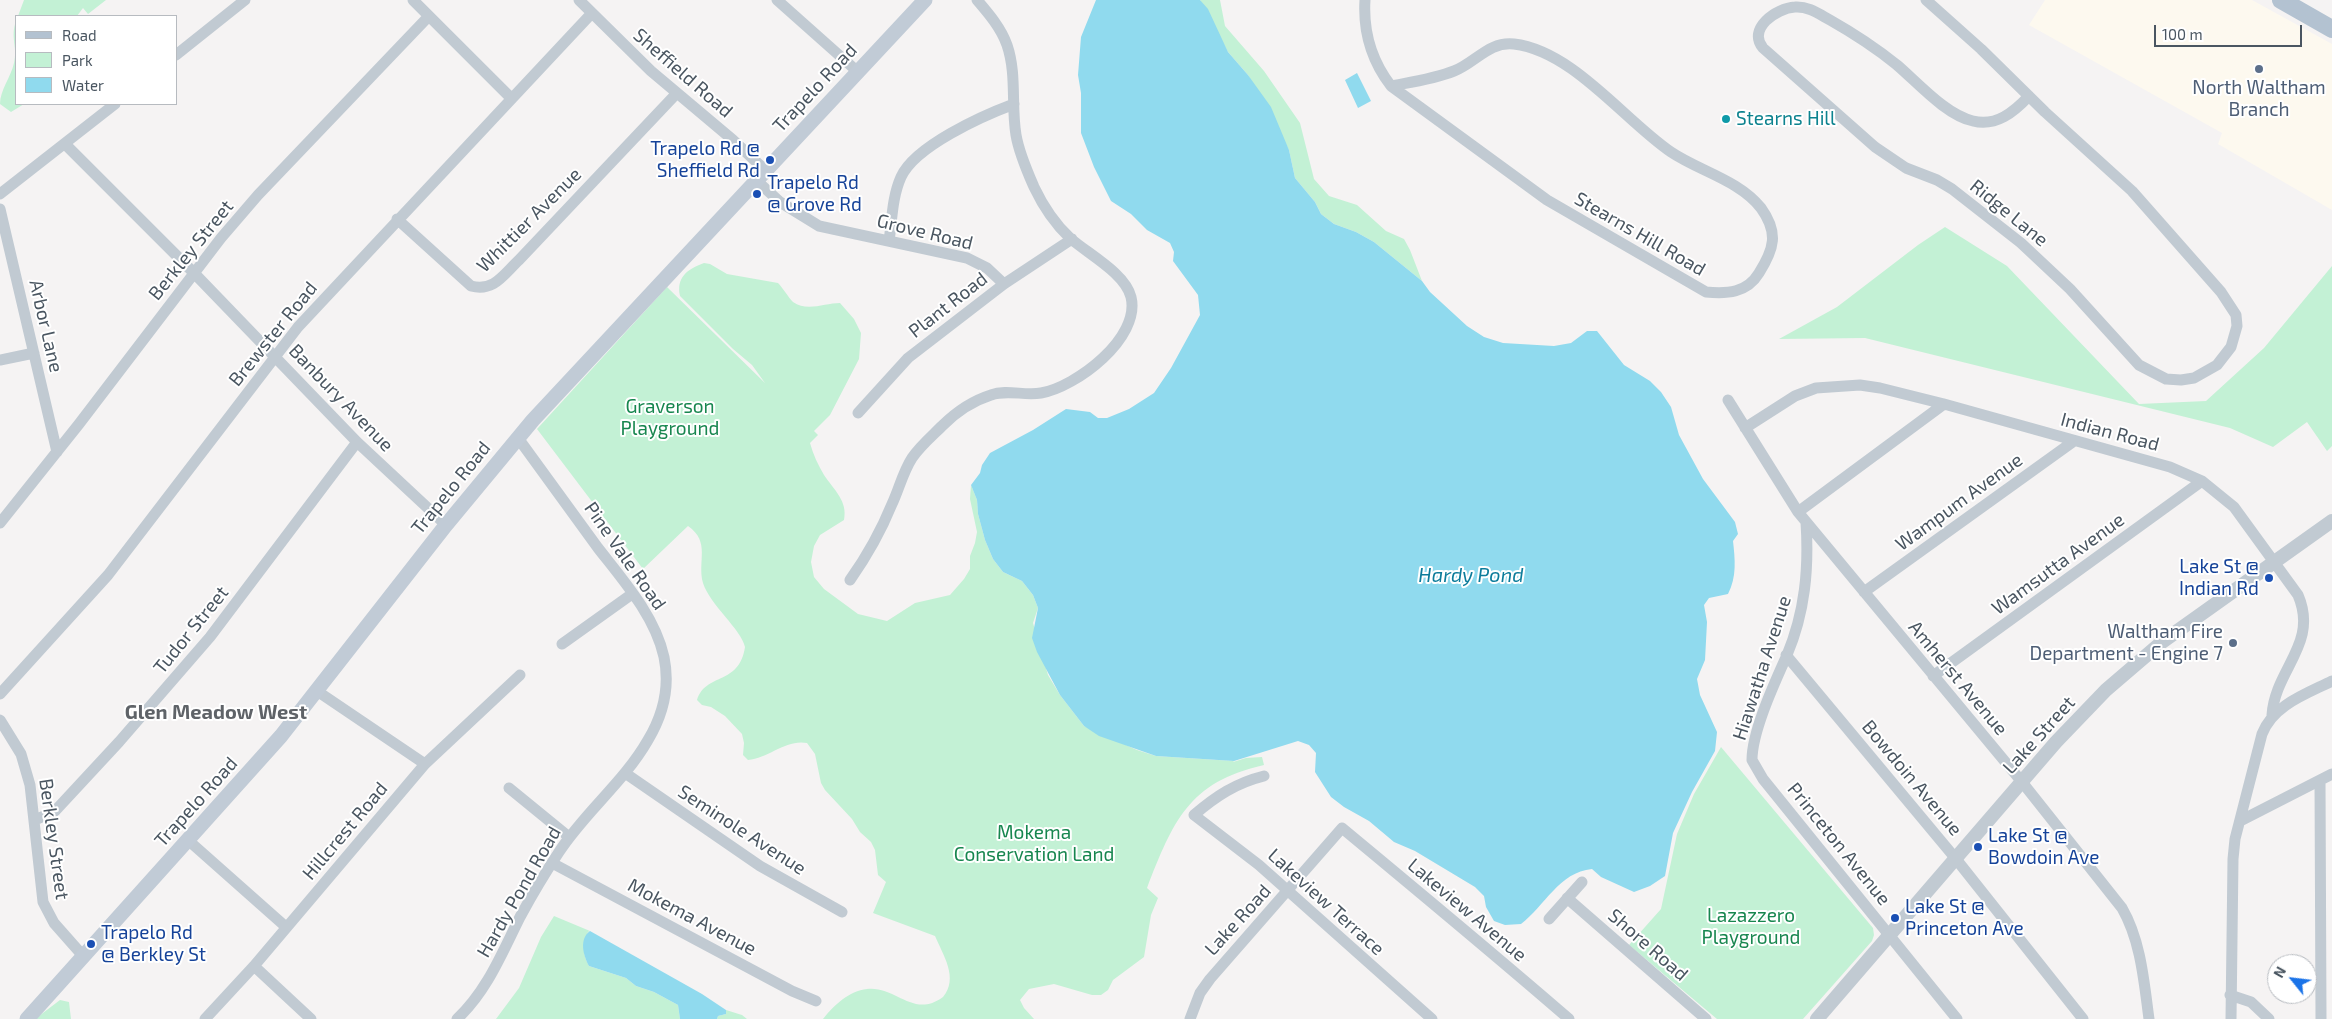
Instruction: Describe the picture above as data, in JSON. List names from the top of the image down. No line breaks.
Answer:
{"streets":{"main road":["Trapelo Road"],"street":["Sheffield Road","Ridge Lane","Whittier Avenue","Grove Road","Stearns Hill Road","Berkley Street","Plant Road","Arbor Lane","Brewster Road","Banbury Avenue","Indian Road","Wampum Avenue","Pine Vale Road","Wamsutta Avenue","Tudor Street","Hiawatha Avenue","Amherst Avenue","Lake Street","Bowdoin Avenue","Seminole Avenue","Hillcrest Road","Princeton Avenue","Hardy Pond Road","Lakeview Terrace","Lakeview Avenue","Mokema Avenue","Lake Road","Shore Road"]},"crossings":[["Sheffield Road","Trapelo Road"],["Sheffield Road","Whittier Avenue"],["Sheffield Road","Grove Road"],["Sheffield Road","Brewster Road"],["Trapelo Road","Grove Road"],["Trapelo Road","Berkley Street"],["Trapelo Road","Banbury Avenue"],["Trapelo Road","Pine Vale Road"],["Whittier Avenue","Brewster Road"],["Grove Road","Plant Road"],["Berkley Street","Arbor Lane"],["Berkley Street","Banbury Avenue"],["Berkley Street","Tudor Street"],["Brewster Road","Banbury Avenue"],["Banbury Avenue","Tudor Street"],["Indian Road","Wampum Avenue"],["Indian Road","Wamsutta Avenue"],["Indian Road","Lake Street"],["Wampum Avenue","Amherst Avenue"],["Pine Vale Road","Hardy Pond Road"],["Wamsutta Avenue","Amherst Avenue"],["Hiawatha Avenue","Amherst Avenue"],["Hiawatha Avenue","Bowdoin Avenue"],["Hiawatha Avenue","Princeton Avenue"],["Amherst Avenue","Lake Street"],["Lake Street","Bowdoin Avenue"],["Lake Street","Princeton Avenue"],["Seminole Avenue","Hardy Pond Road"],["Hardy Pond Road","Mokema Avenue"],["Lakeview Terrace","Lake Road"],["Lakeview Avenue","Lake Road"]],"districts":["Glen Meadow West"],"water":["Hardy Pond"],"parks":["Graverson Playground","Mokema Conservation Land","Lazazzero Playground"],"places":["North Waltham Branch","Stearns Hill","Trapelo Rd @ Sheffield Rd","Trapelo Rd @ Grove Rd","Lake St @ Indian Rd","Waltham Fire Department - Engine 7","Lake St @ Bowdoin Ave","Lake St @ Princeton Ave","Trapelo Rd @ Berkley St"],"legend":["Road","Park","Water"],"scale_bar":"100 m","north":"top left"}
